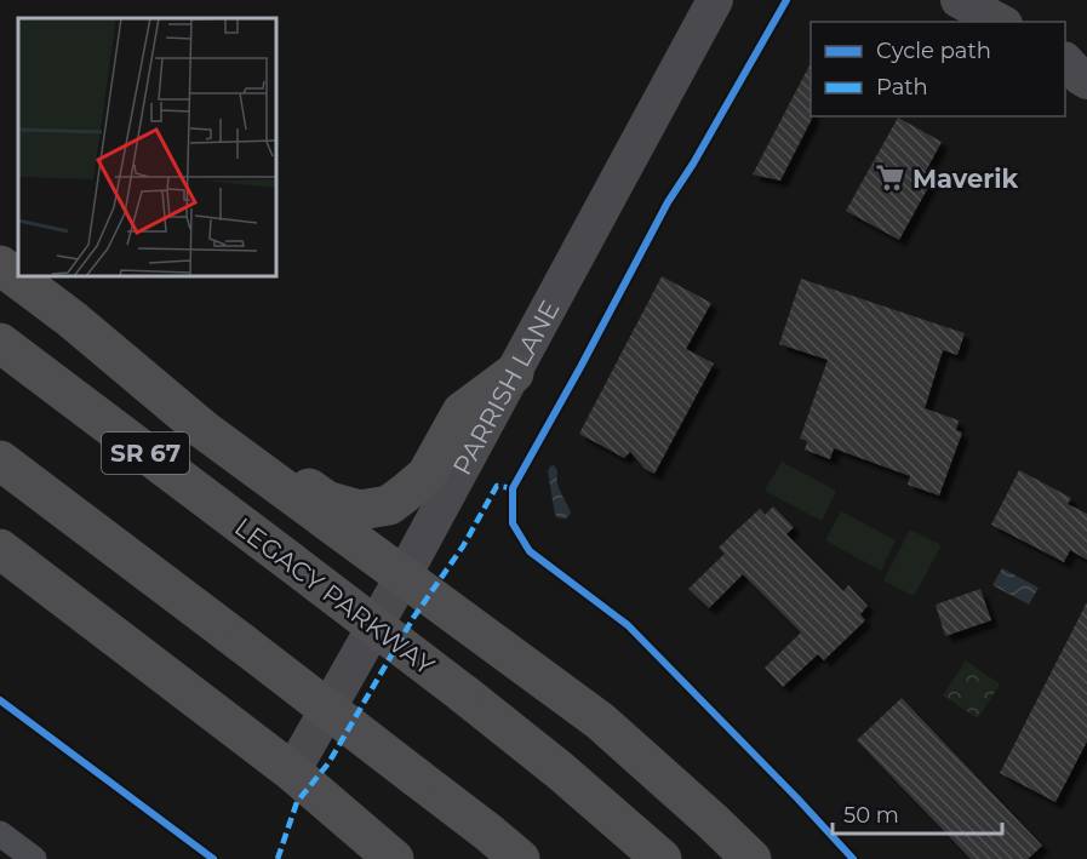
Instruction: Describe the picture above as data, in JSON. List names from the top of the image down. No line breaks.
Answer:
{"streets":{"highway":["SR 67","LEGACY PARKWAY"],"main road":["PARRISH LANE"]},"places":{"supermarket":["Maverik"]},"legend":["Cycle path","Path"],"scale_bar":"50 m"}
